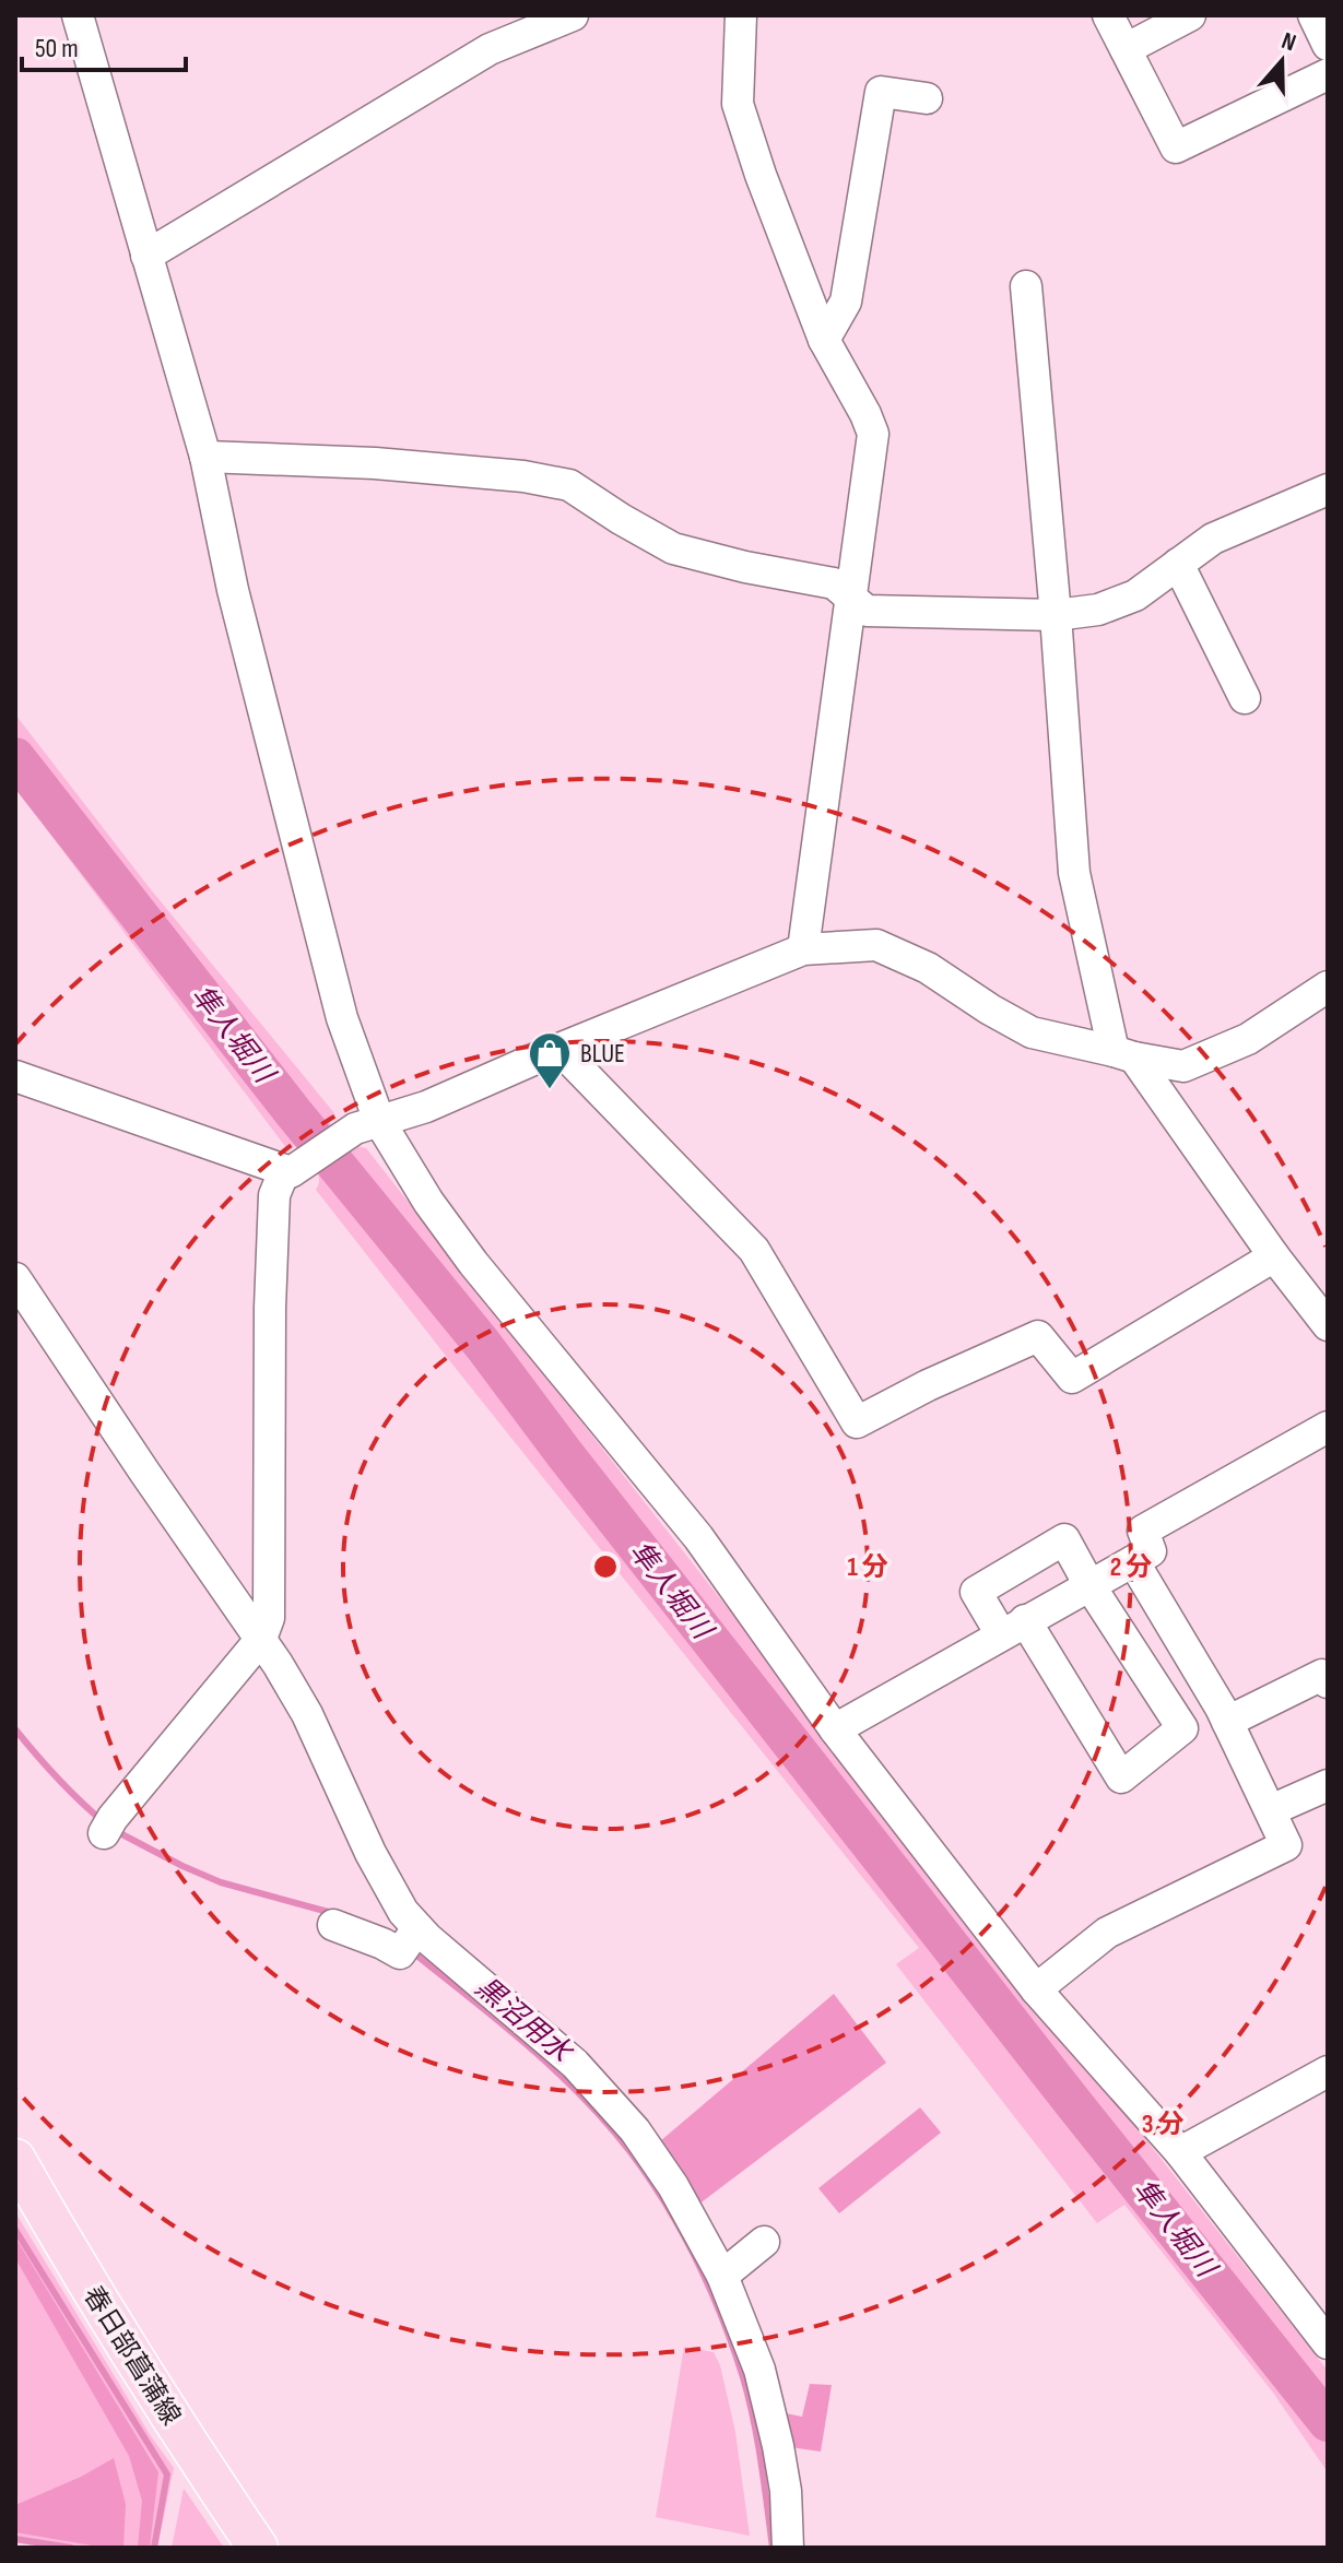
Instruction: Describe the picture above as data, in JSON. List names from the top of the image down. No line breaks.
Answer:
{"streets":{"main road":["春日部菖蒲線"]},"water":["隼人堀川","黒沼用水"],"places":{"shop":["BLUE"]},"scale_bar":"50 m","north":"top","rings":["1 分","2 分","3 分"]}
